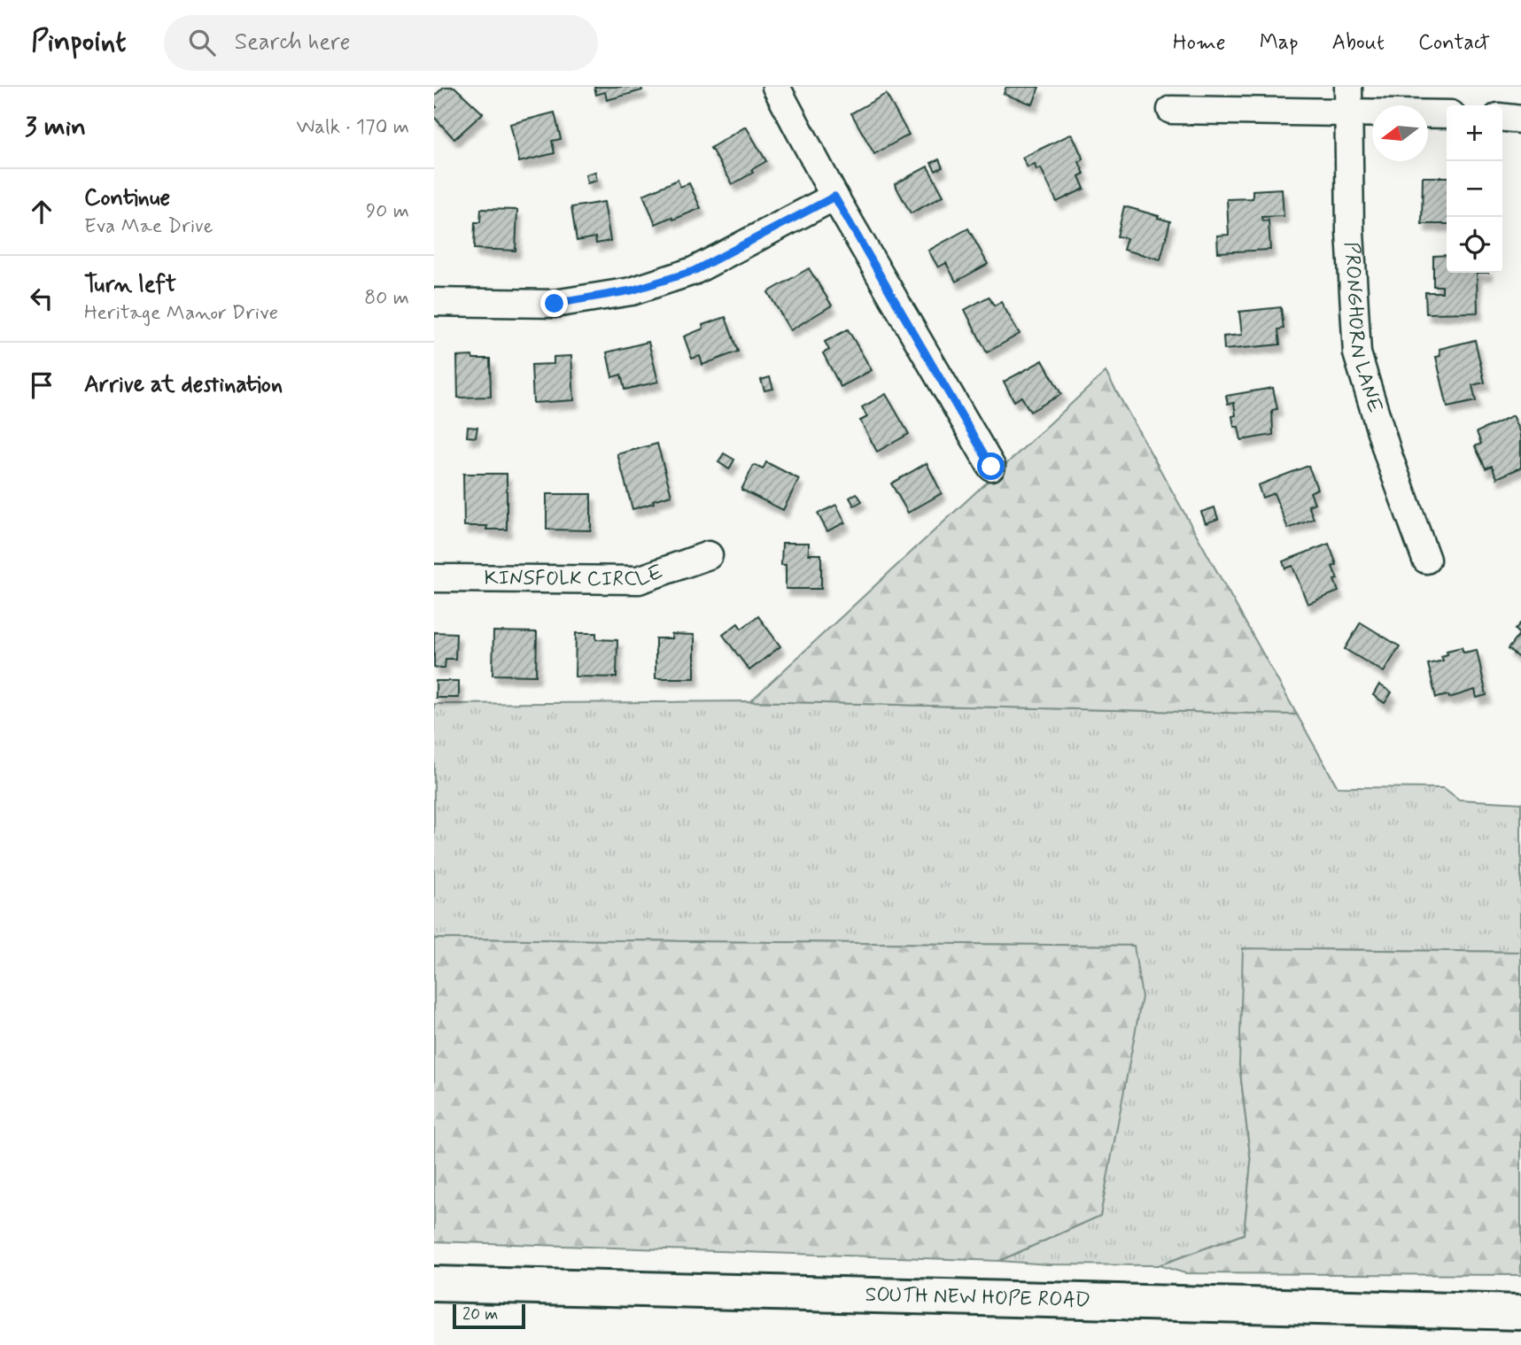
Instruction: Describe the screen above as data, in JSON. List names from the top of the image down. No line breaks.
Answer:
{"streets":{"main road":["SOUTH NEW HOPE ROAD"],"street":["PRONGHORN LANE","KINSFOLK CIRCLE"]},"scale_bar":"20 m","north":"left","page":{"header":"Pinpoint","search":"Search here","nav":["Home","Map","About","Contact"],"heading":["3 min","Walk · 170 m"],"map_buttons":["+","−"],"list":[["Continue","Eva Mae Drive","90 m"],["Turn left","Heritage Manor Drive","80 m"],"Arrive at destination"],"scale":"20 m"}}
